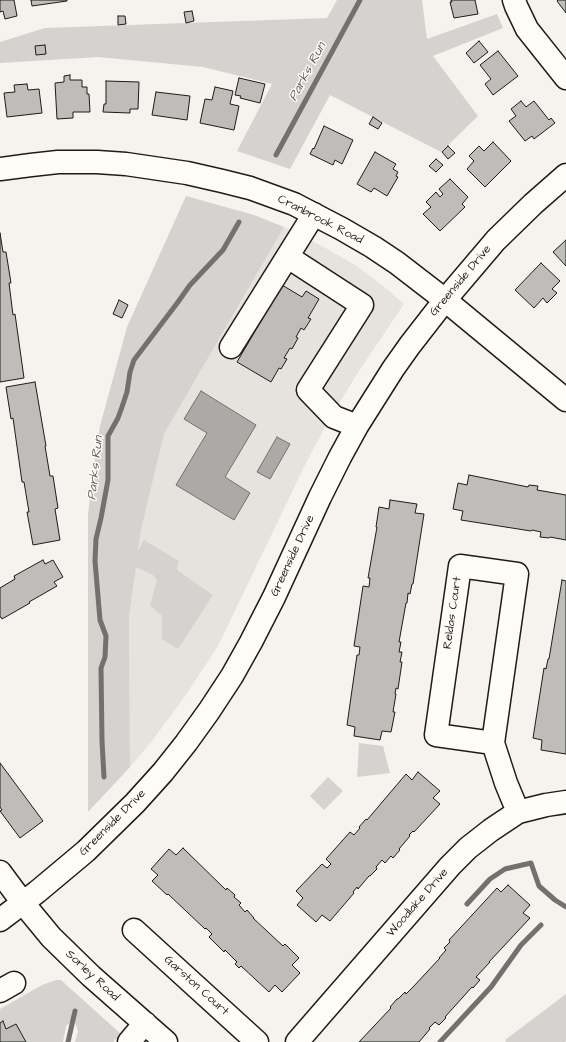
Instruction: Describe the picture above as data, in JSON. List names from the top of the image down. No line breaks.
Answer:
{"streets":{"street":["Cranbrook Road","Greenside Drive","Reldas Court","Woodlake Drive","Sorley Road","Garston Court"]},"crossings":[["Cranbrook Road","Greenside Drive"],["Greenside Drive","Sorley Road"],["Reldas Court","Woodlake Drive"]],"water":["Parks Run"]}
